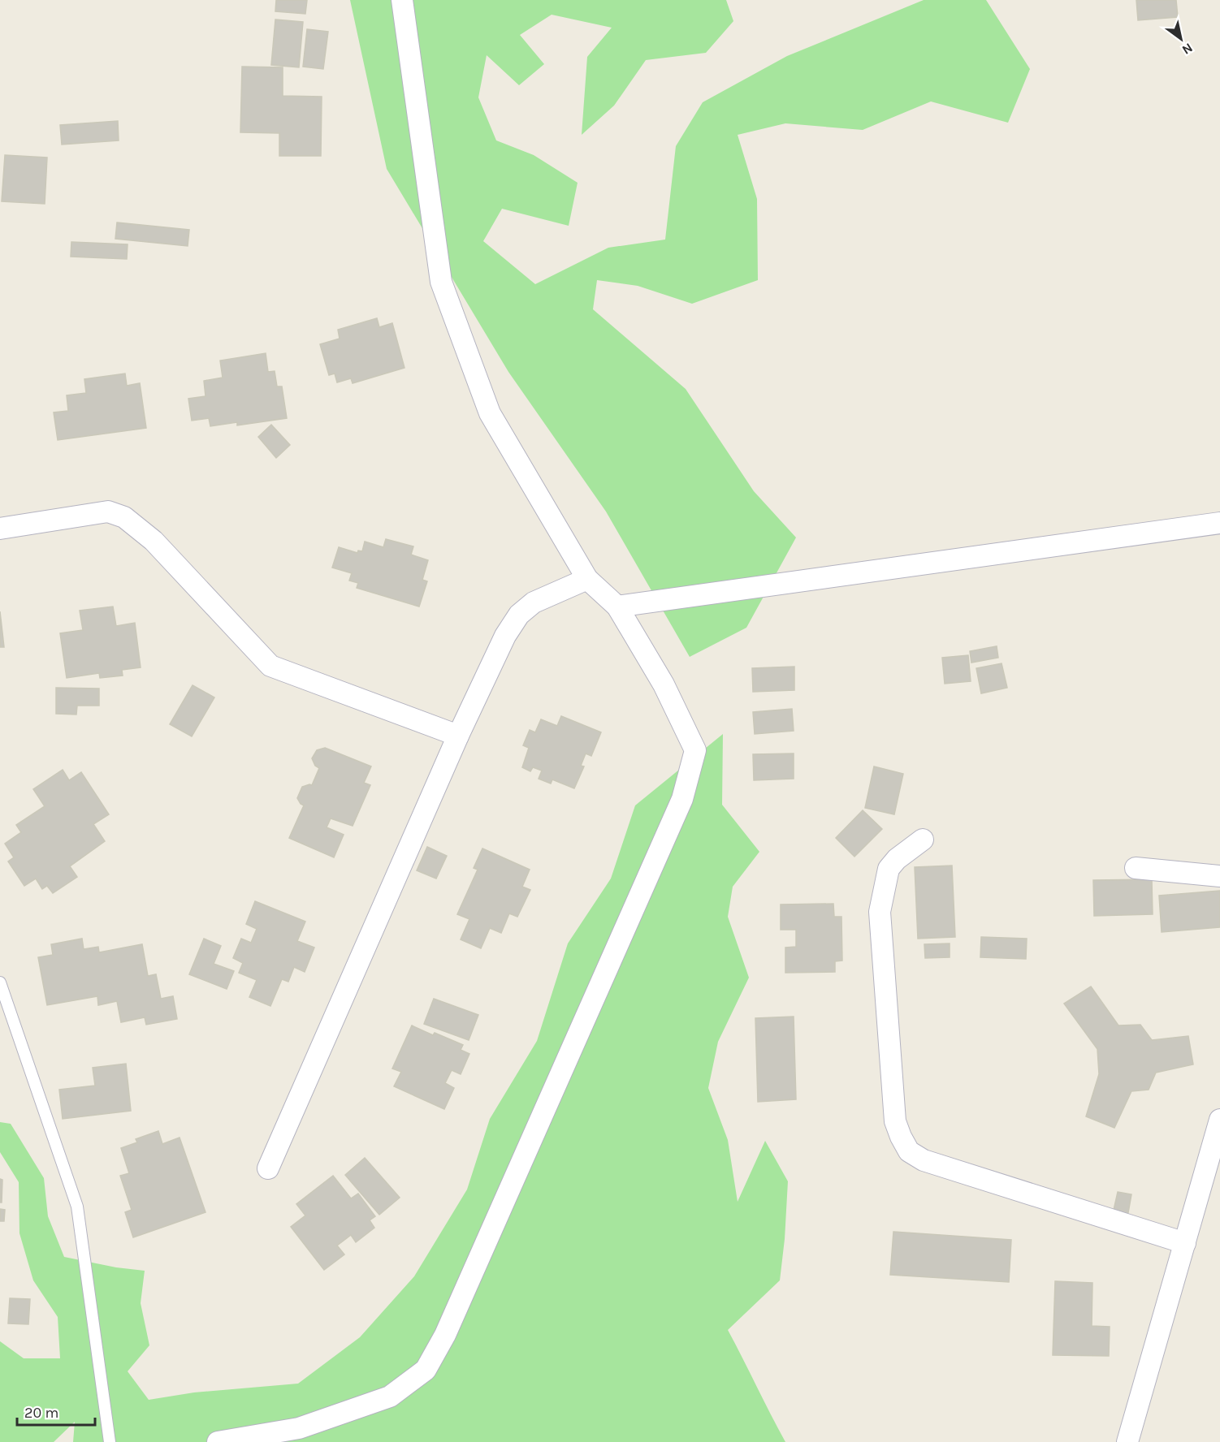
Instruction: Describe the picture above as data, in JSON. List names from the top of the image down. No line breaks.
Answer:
{"scale_bar":"20 m","north":"bottom right"}
